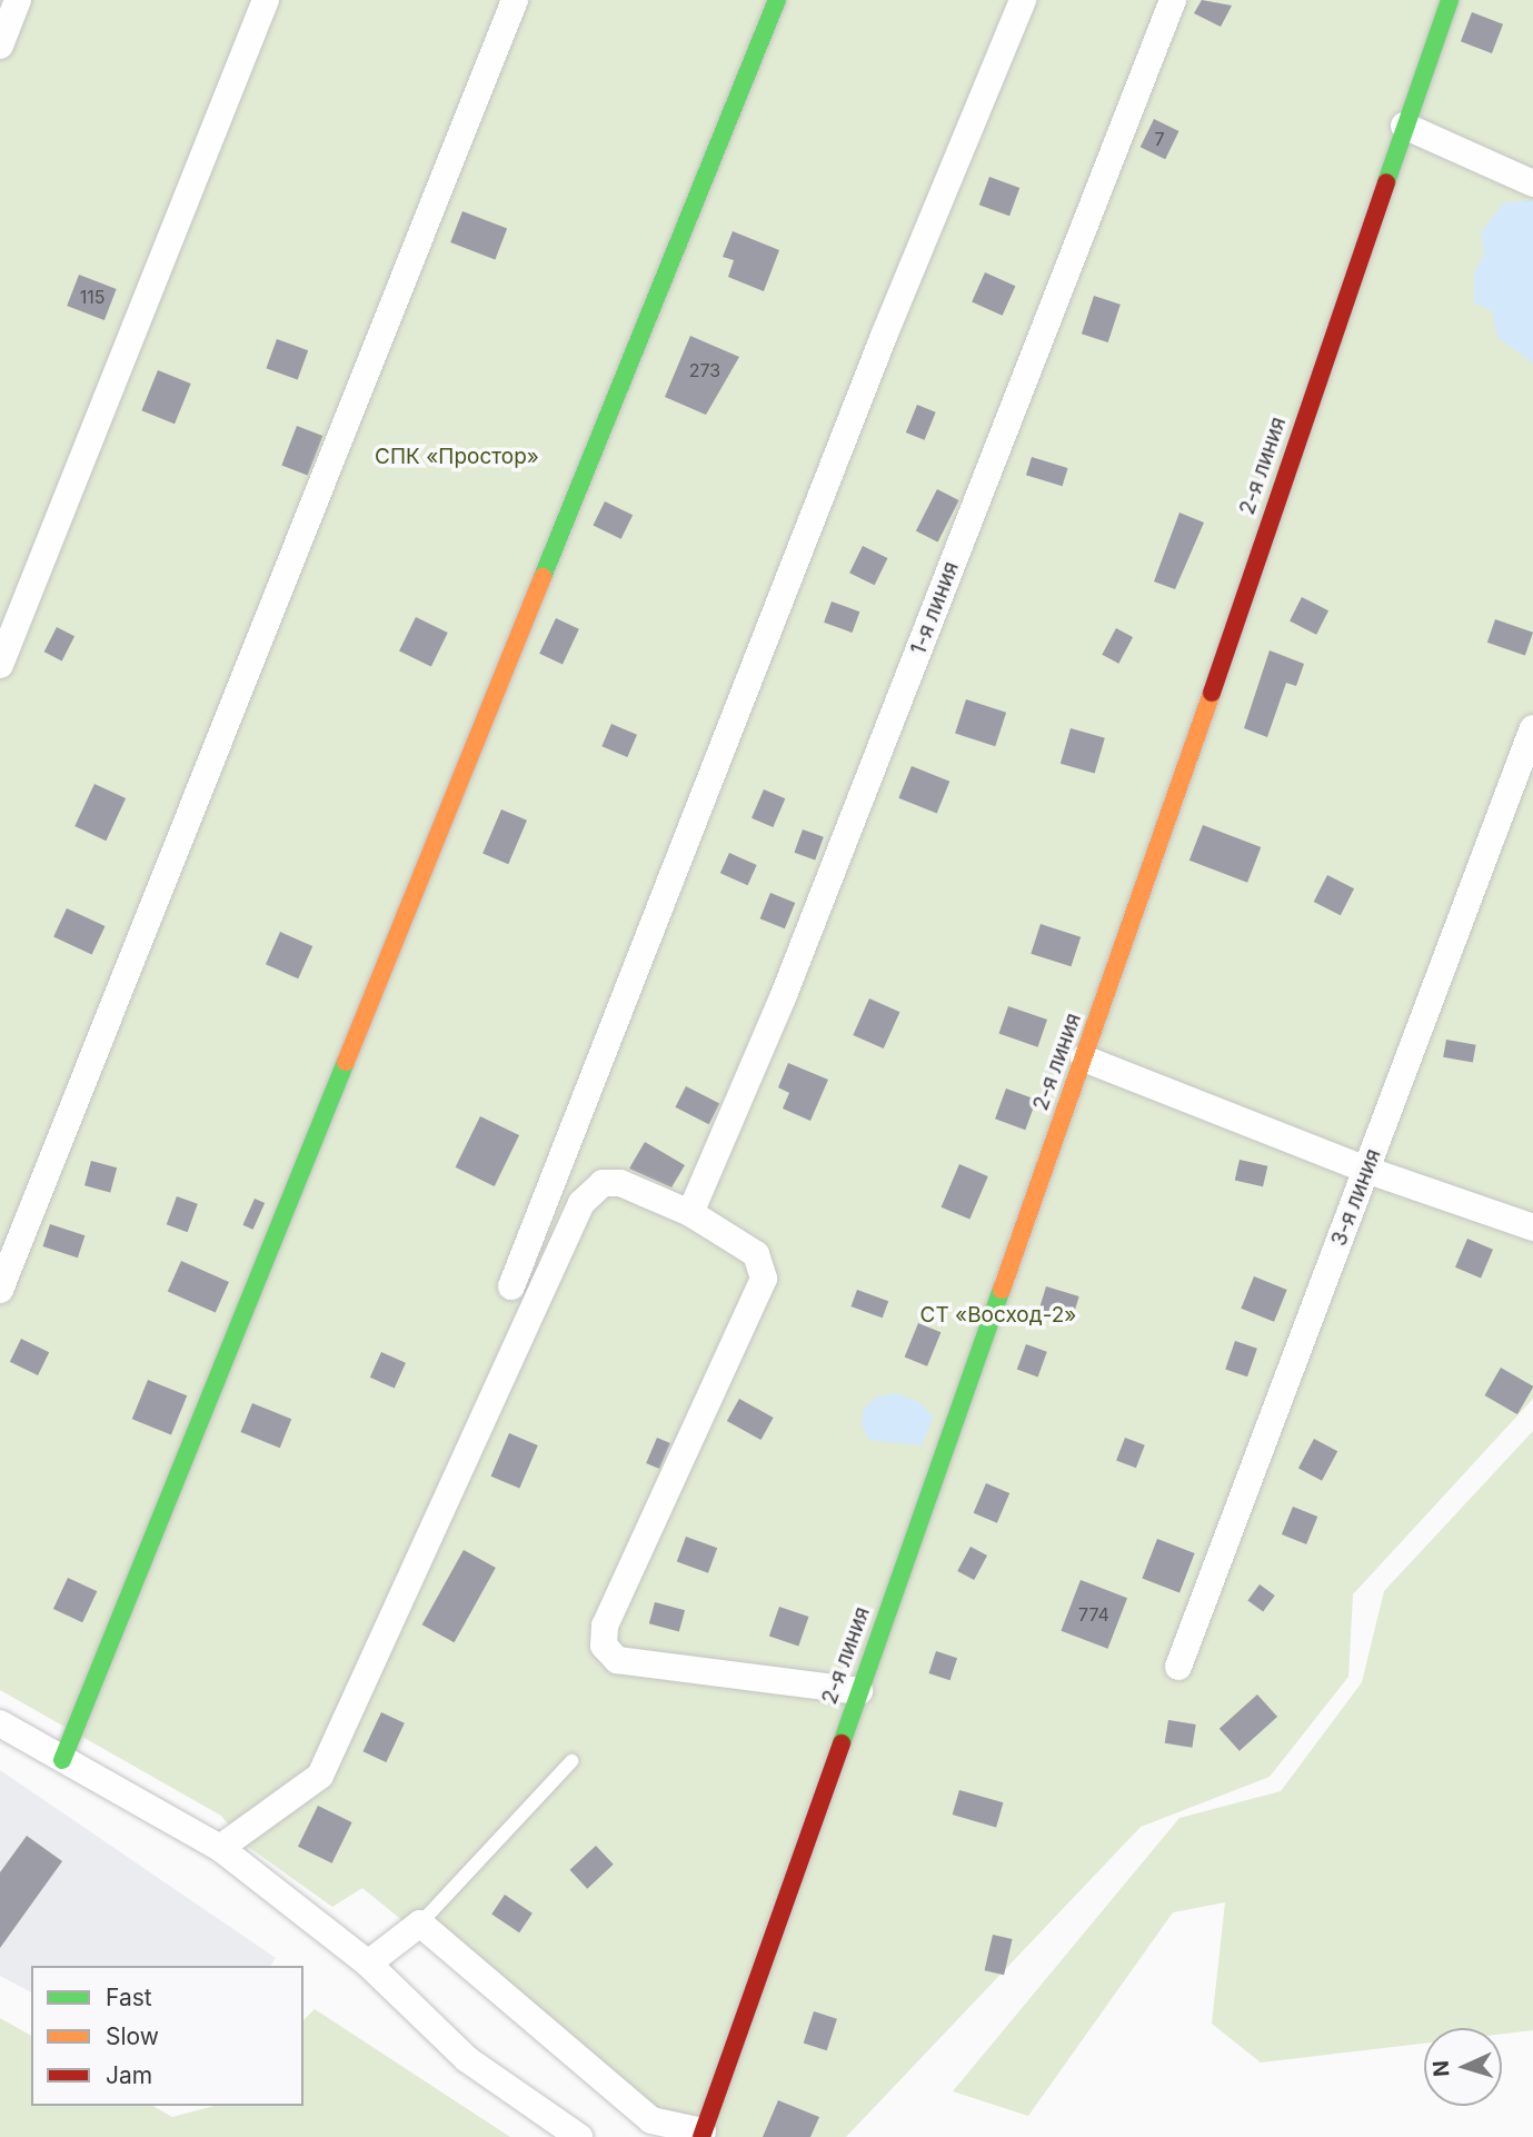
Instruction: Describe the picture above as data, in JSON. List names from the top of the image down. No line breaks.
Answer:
{"streets":{"street":["2-я линия","1-я линия","3-я линия"]},"parks":["СПК «Простор»","СТ «Восход-2»"],"house_numbers":["7","115","273","774"],"legend":["Fast","Slow","Jam"],"north":"left"}
